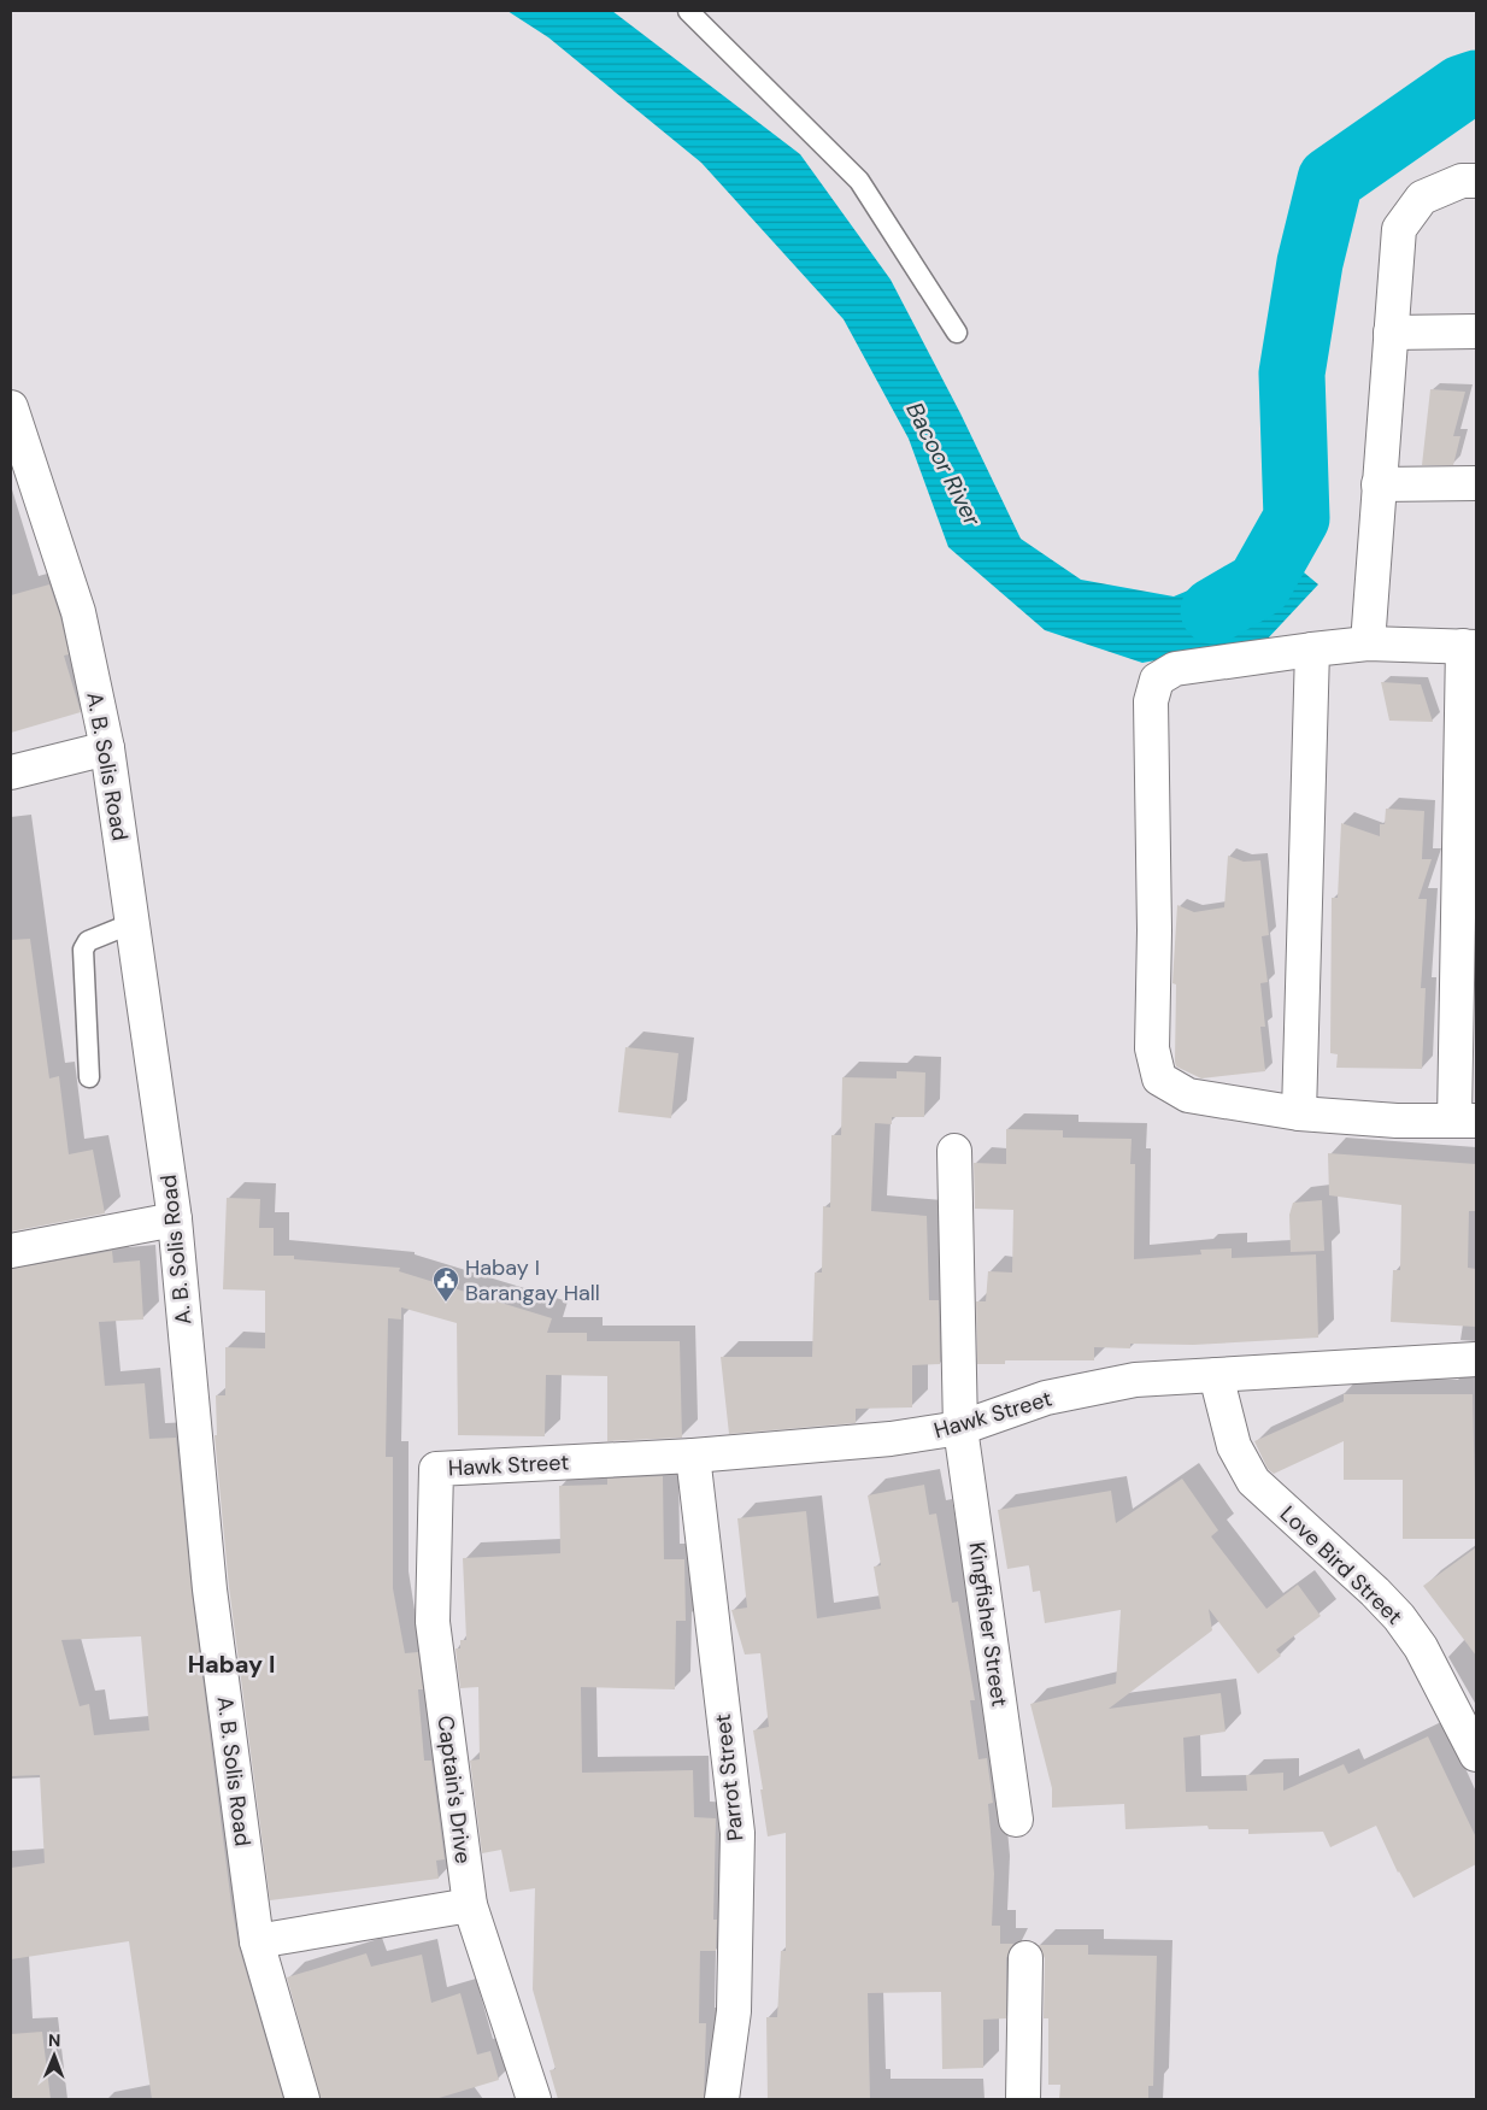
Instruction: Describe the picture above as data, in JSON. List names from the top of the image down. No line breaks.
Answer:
{"streets":{"street":["A. B. Solis Road","Hawk Street","Love Bird Street","Kingfisher Street","Parrot Street","Captain's Drive"]},"crossings":[["Hawk Street","Love Bird Street"],["Hawk Street","Kingfisher Street"],["Hawk Street","Parrot Street"],["Hawk Street","Captain's Drive"]],"districts":["Habay I"],"water":["Bacoor River"],"places":{"public building":["Habay I Barangay Hall"]},"north":"top"}
